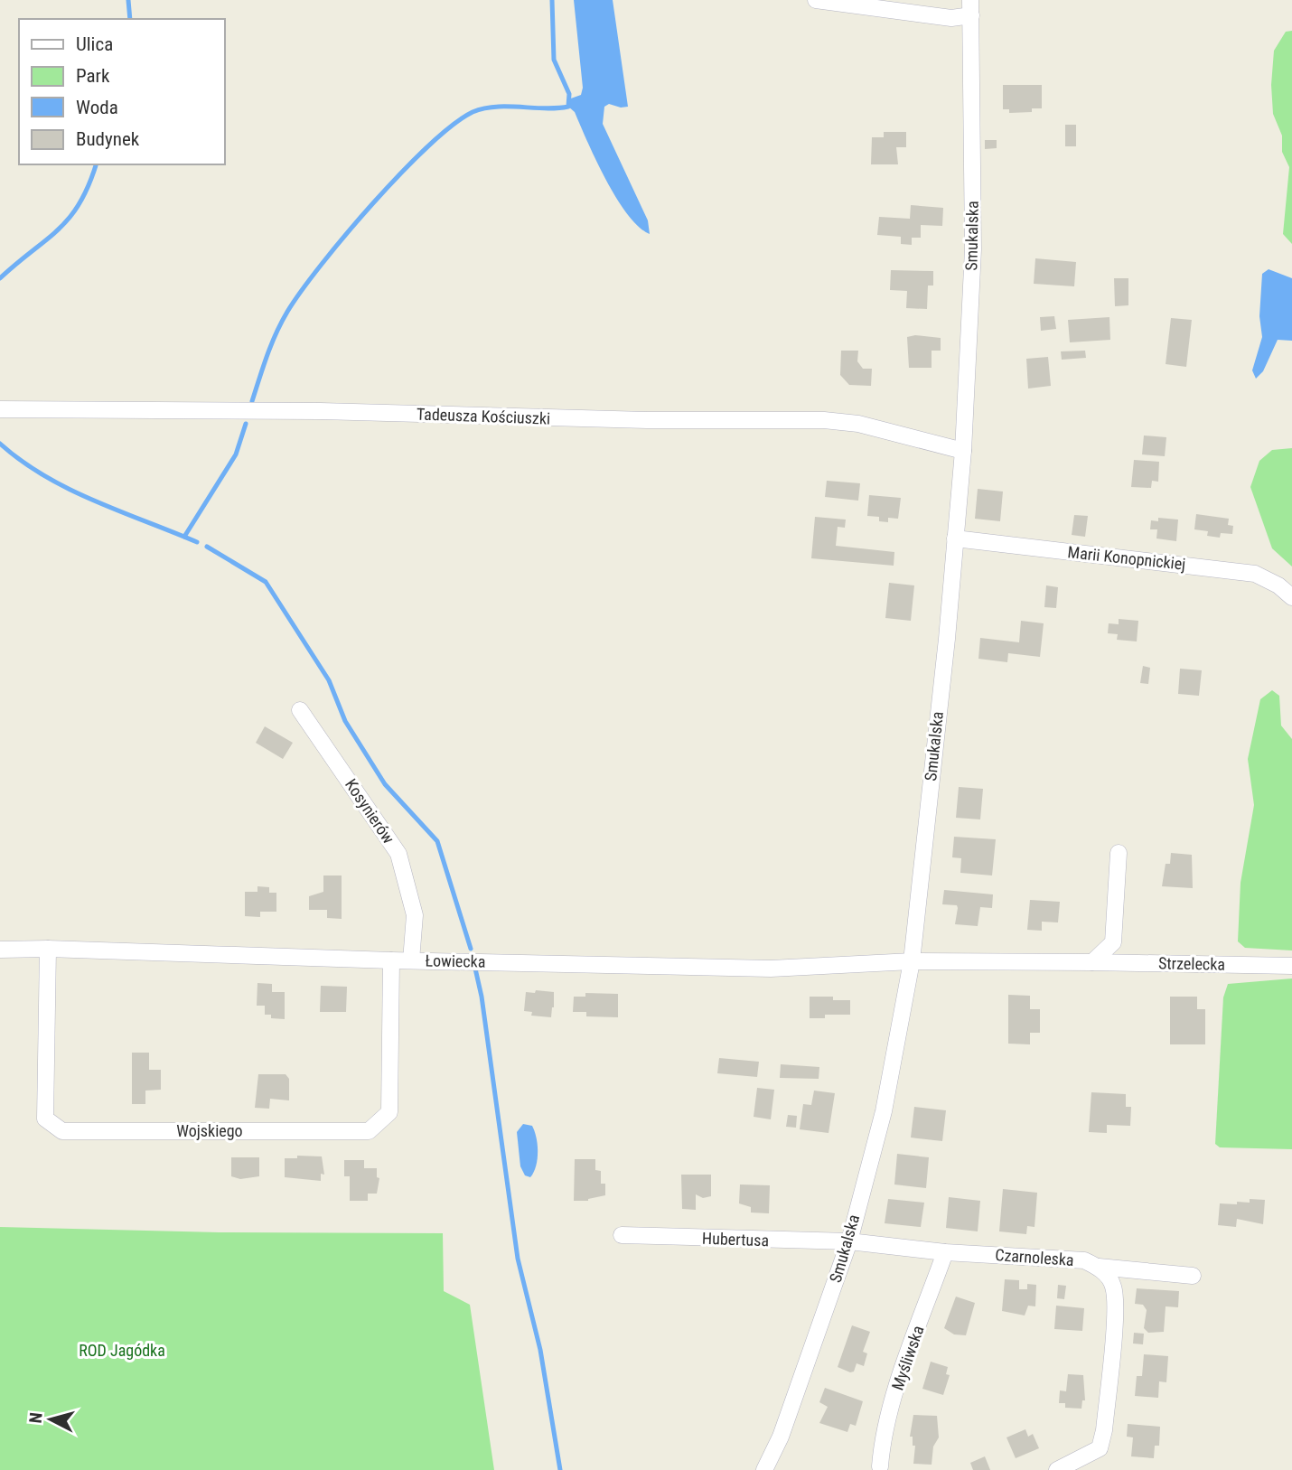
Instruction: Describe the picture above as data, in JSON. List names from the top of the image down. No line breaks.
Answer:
{"streets":{"street":["Smukalska","Tadeusza Kościuszki","Marii Konopnickiej","Kosynierów","Łowiecka","Strzelecka","Wojskiego","Hubertusa","Czarnoleska","Myśliwska"]},"crossings":[["Smukalska","Tadeusza Kościuszki"],["Smukalska","Marii Konopnickiej"],["Smukalska","Łowiecka"],["Smukalska","Strzelecka"],["Smukalska","Hubertusa"],["Smukalska","Czarnoleska"],["Kosynierów","Łowiecka"],["Łowiecka","Strzelecka"],["Łowiecka","Wojskiego"],["Hubertusa","Czarnoleska"],["Czarnoleska","Myśliwska"]],"parks":["ROD Jagódka"],"legend":["Ulica","Park","Woda","Budynek"],"north":"left"}
